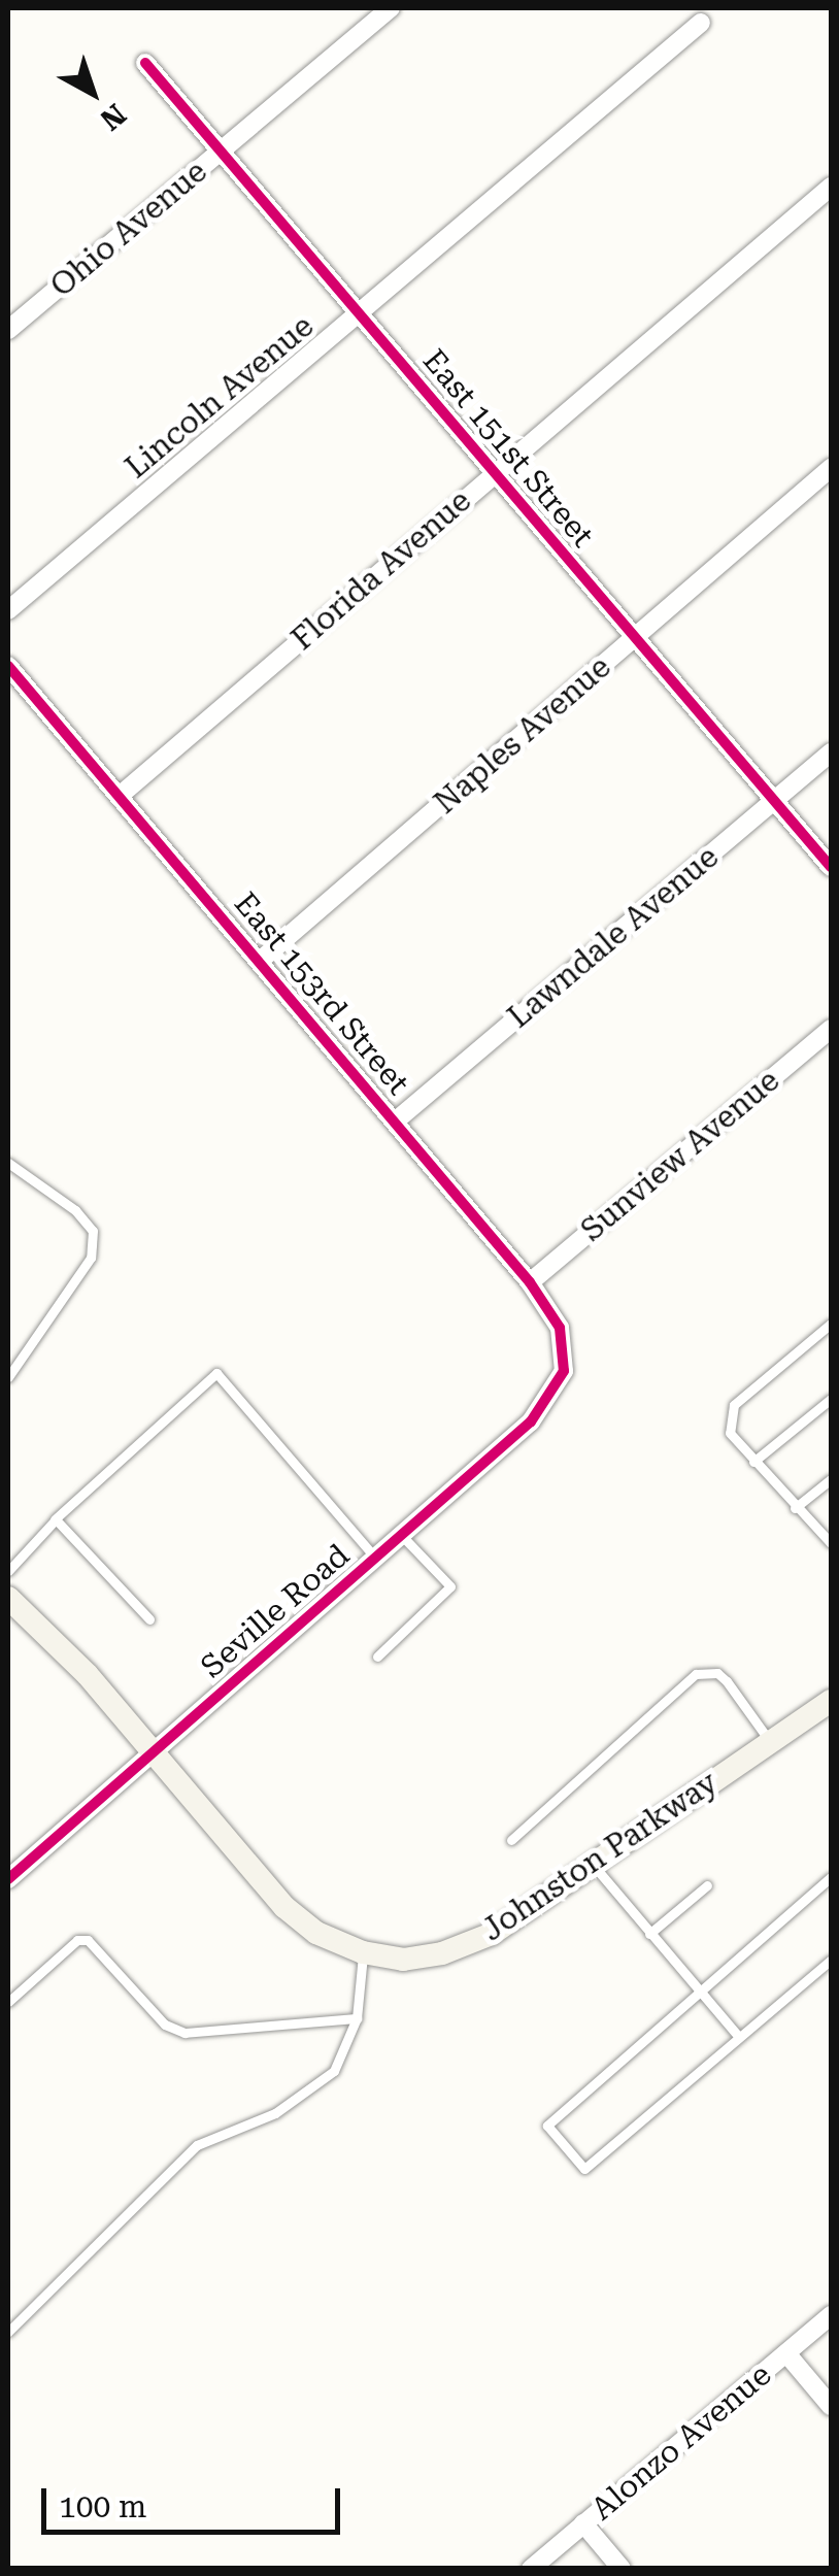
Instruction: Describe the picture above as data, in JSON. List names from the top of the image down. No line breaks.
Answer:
{"streets":{"street":["Ohio Avenue","Lincoln Avenue","East 151st Street","Florida Avenue","Naples Avenue","Lawndale Avenue","East 153rd Street","Sunview Avenue","Seville Road","Johnston Parkway","Alonzo Avenue"]},"crossings":[["Ohio Avenue","East 151st Street"],["Lincoln Avenue","East 151st Street"],["East 151st Street","Florida Avenue"],["East 151st Street","Naples Avenue"],["East 151st Street","Lawndale Avenue"],["Florida Avenue","East 153rd Street"],["Naples Avenue","East 153rd Street"],["Lawndale Avenue","East 153rd Street"],["East 153rd Street","Sunview Avenue"],["East 153rd Street","Seville Road"],["Seville Road","Johnston Parkway"]],"scale_bar":"100 m","north":"bottom right"}
